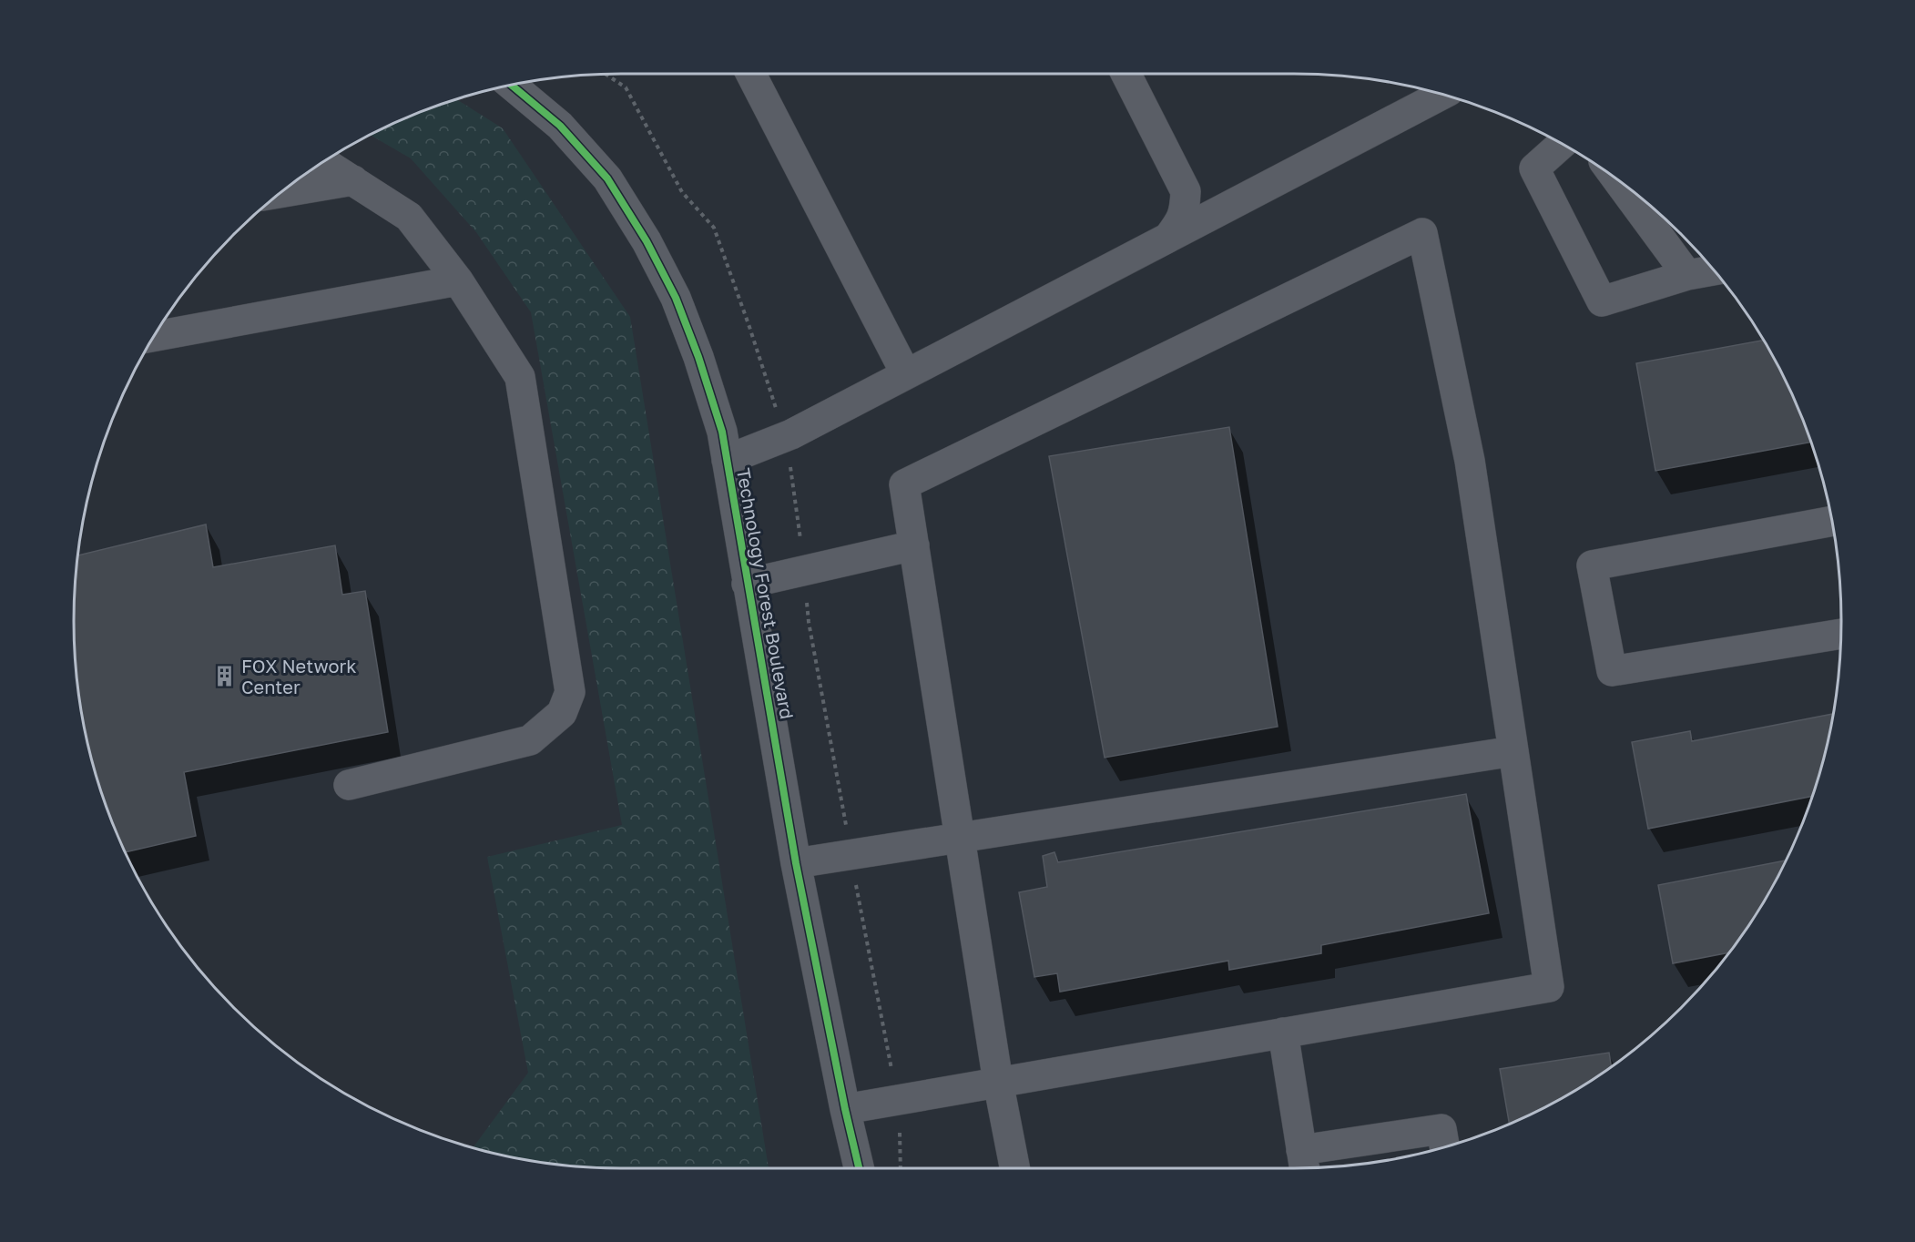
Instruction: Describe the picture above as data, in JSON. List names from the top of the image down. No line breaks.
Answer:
{"streets":{"street":["Technology Forest Boulevard"]},"places":{"building":["FOX Network Center"]}}
